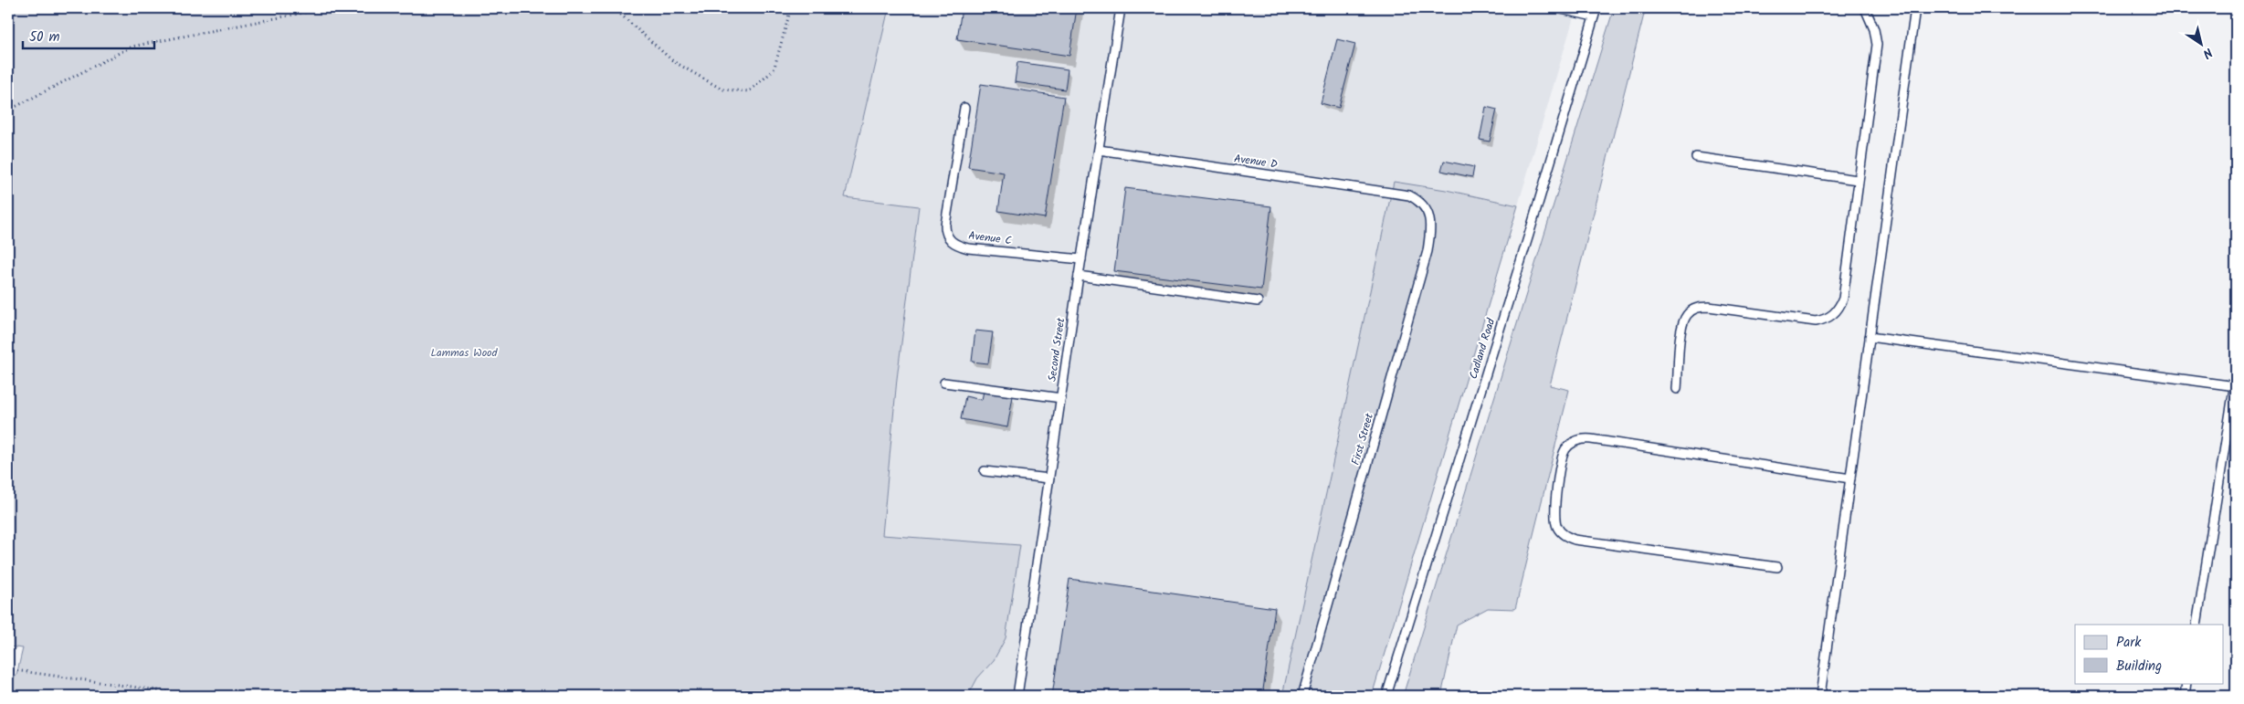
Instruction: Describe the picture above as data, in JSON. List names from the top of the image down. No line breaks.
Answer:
{"streets":{"lane":["Avenue D","Avenue C","Cadland Road","Second Street","First Street"]},"crossings":[["Avenue D","Second Street"],["Avenue D","First Street"],["Avenue C","Second Street"]],"parks":["Lammas Wood"],"legend":["Park","Building"],"scale_bar":"50 m","north":"bottom right"}
